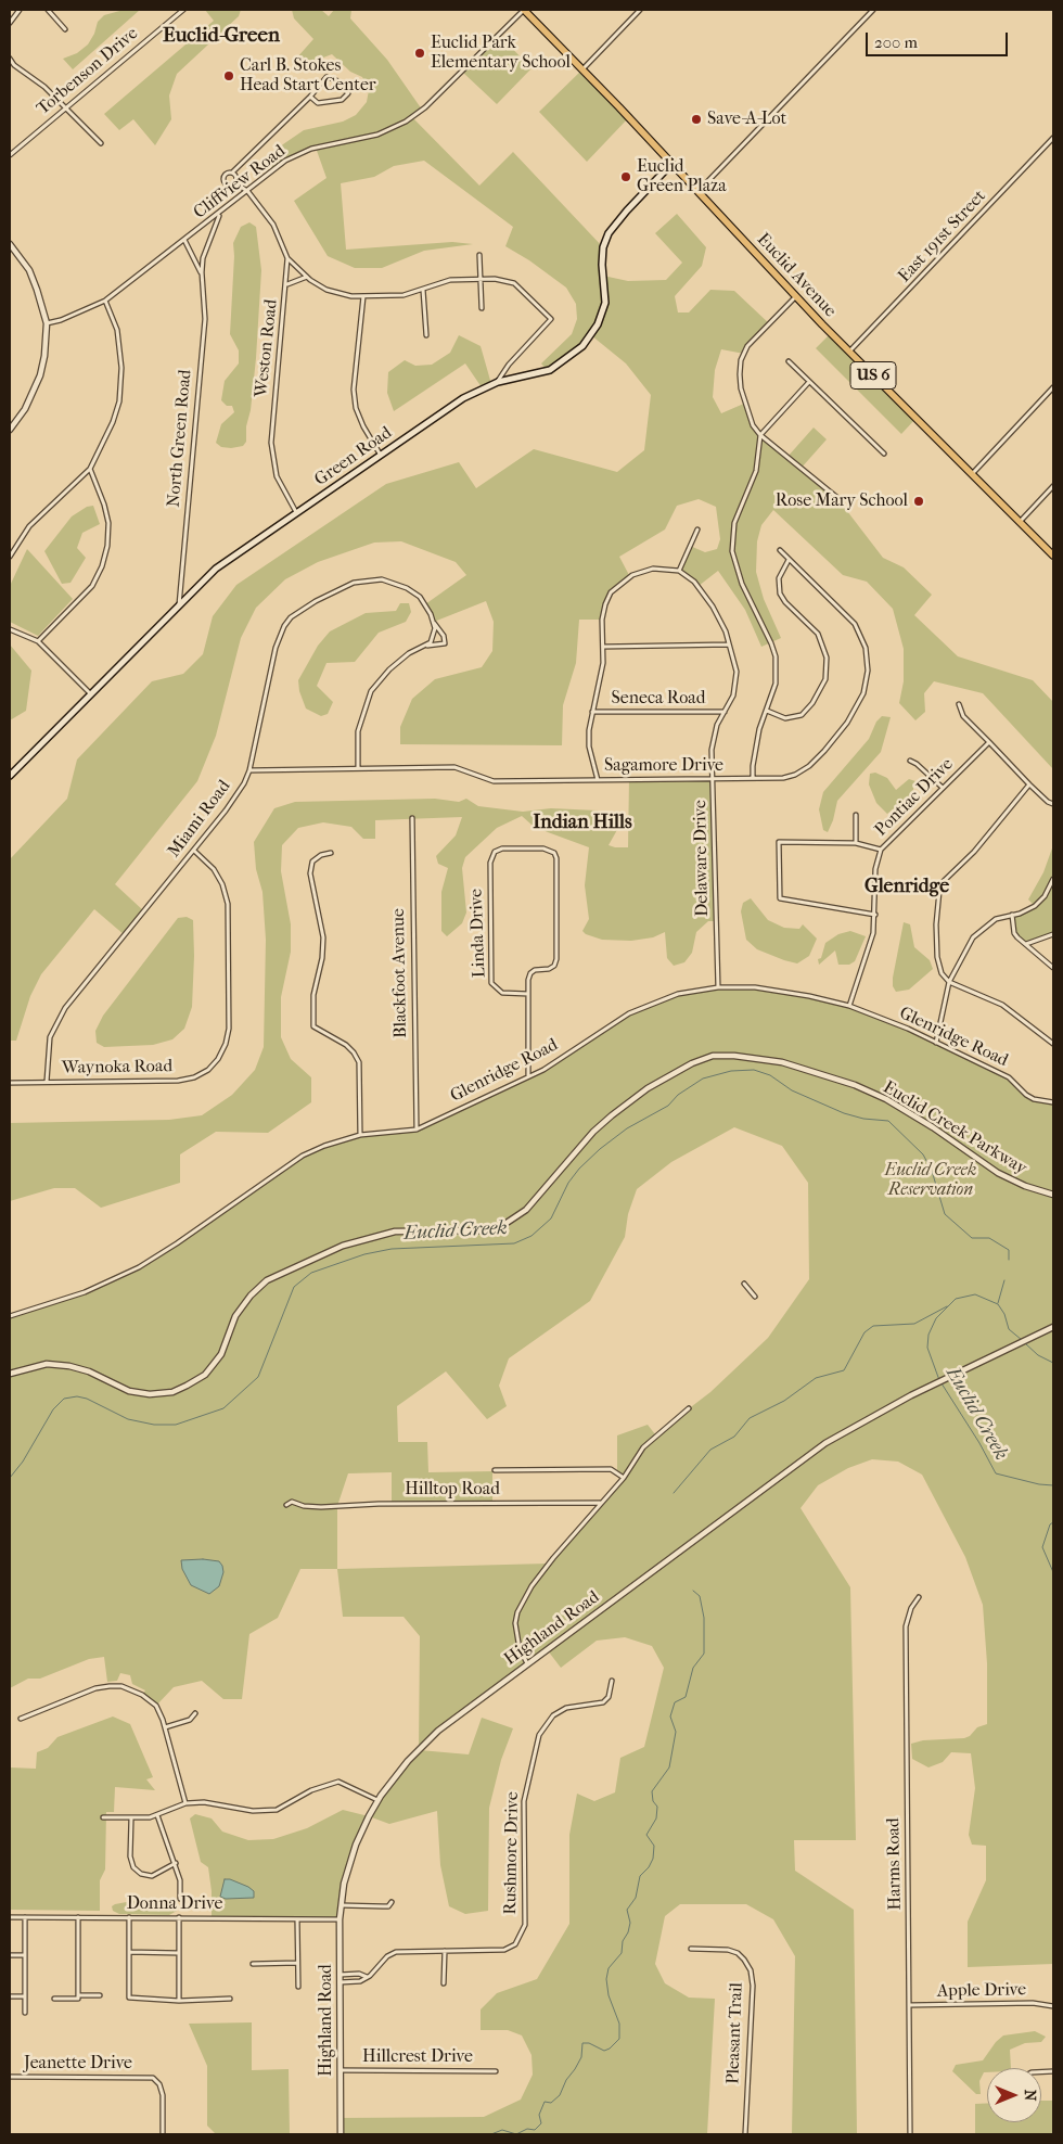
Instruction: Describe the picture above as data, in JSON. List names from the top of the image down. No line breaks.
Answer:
{"streets":{"main road":["Euclid Avenue","US 6","Green Road"],"street":["Torbenson Drive","Cliffview Road","East 191st Street","Weston Road","North Green Road","Seneca Road","Sagamore Drive","Pontiac Drive","Miami Road","Delaware Drive","Linda Drive","Blackfoot Avenue","Glenridge Road","Waynoka Road","Euclid Creek Parkway","Hilltop Road","Highland Road","Rushmore Drive","Harms Road","Donna Drive","Apple Drive","Pleasant Trail","Hillcrest Drive","Jeanette Drive"]},"crossings":[["Cliffview Road","Euclid Avenue"],["Cliffview Road","Weston Road"],["Cliffview Road","North Green Road"],["East 191st Street","Euclid Avenue"],["Euclid Avenue","Green Road"],["Weston Road","Green Road"],["North Green Road","Green Road"],["Seneca Road","Delaware Drive"],["Sagamore Drive","Miami Road"],["Sagamore Drive","Delaware Drive"],["Pontiac Drive","Glenridge Road"],["Miami Road","Waynoka Road"],["Delaware Drive","Glenridge Road"],["Blackfoot Avenue","Glenridge Road"],["Highland Road","Donna Drive"],["Highland Road","Hillcrest Drive"],["Harms Road","Apple Drive"]],"districts":["Euclid-Green","Indian Hills","Glenridge"],"water":["Euclid Creek"],"parks":["Euclid Creek Reservation"],"places":["Euclid Park Elementary School","Carl B. Stokes Head Start Center","Save-A-Lot","Euclid Green Plaza","Rose Mary School"],"scale_bar":"200 m","north":"right"}
